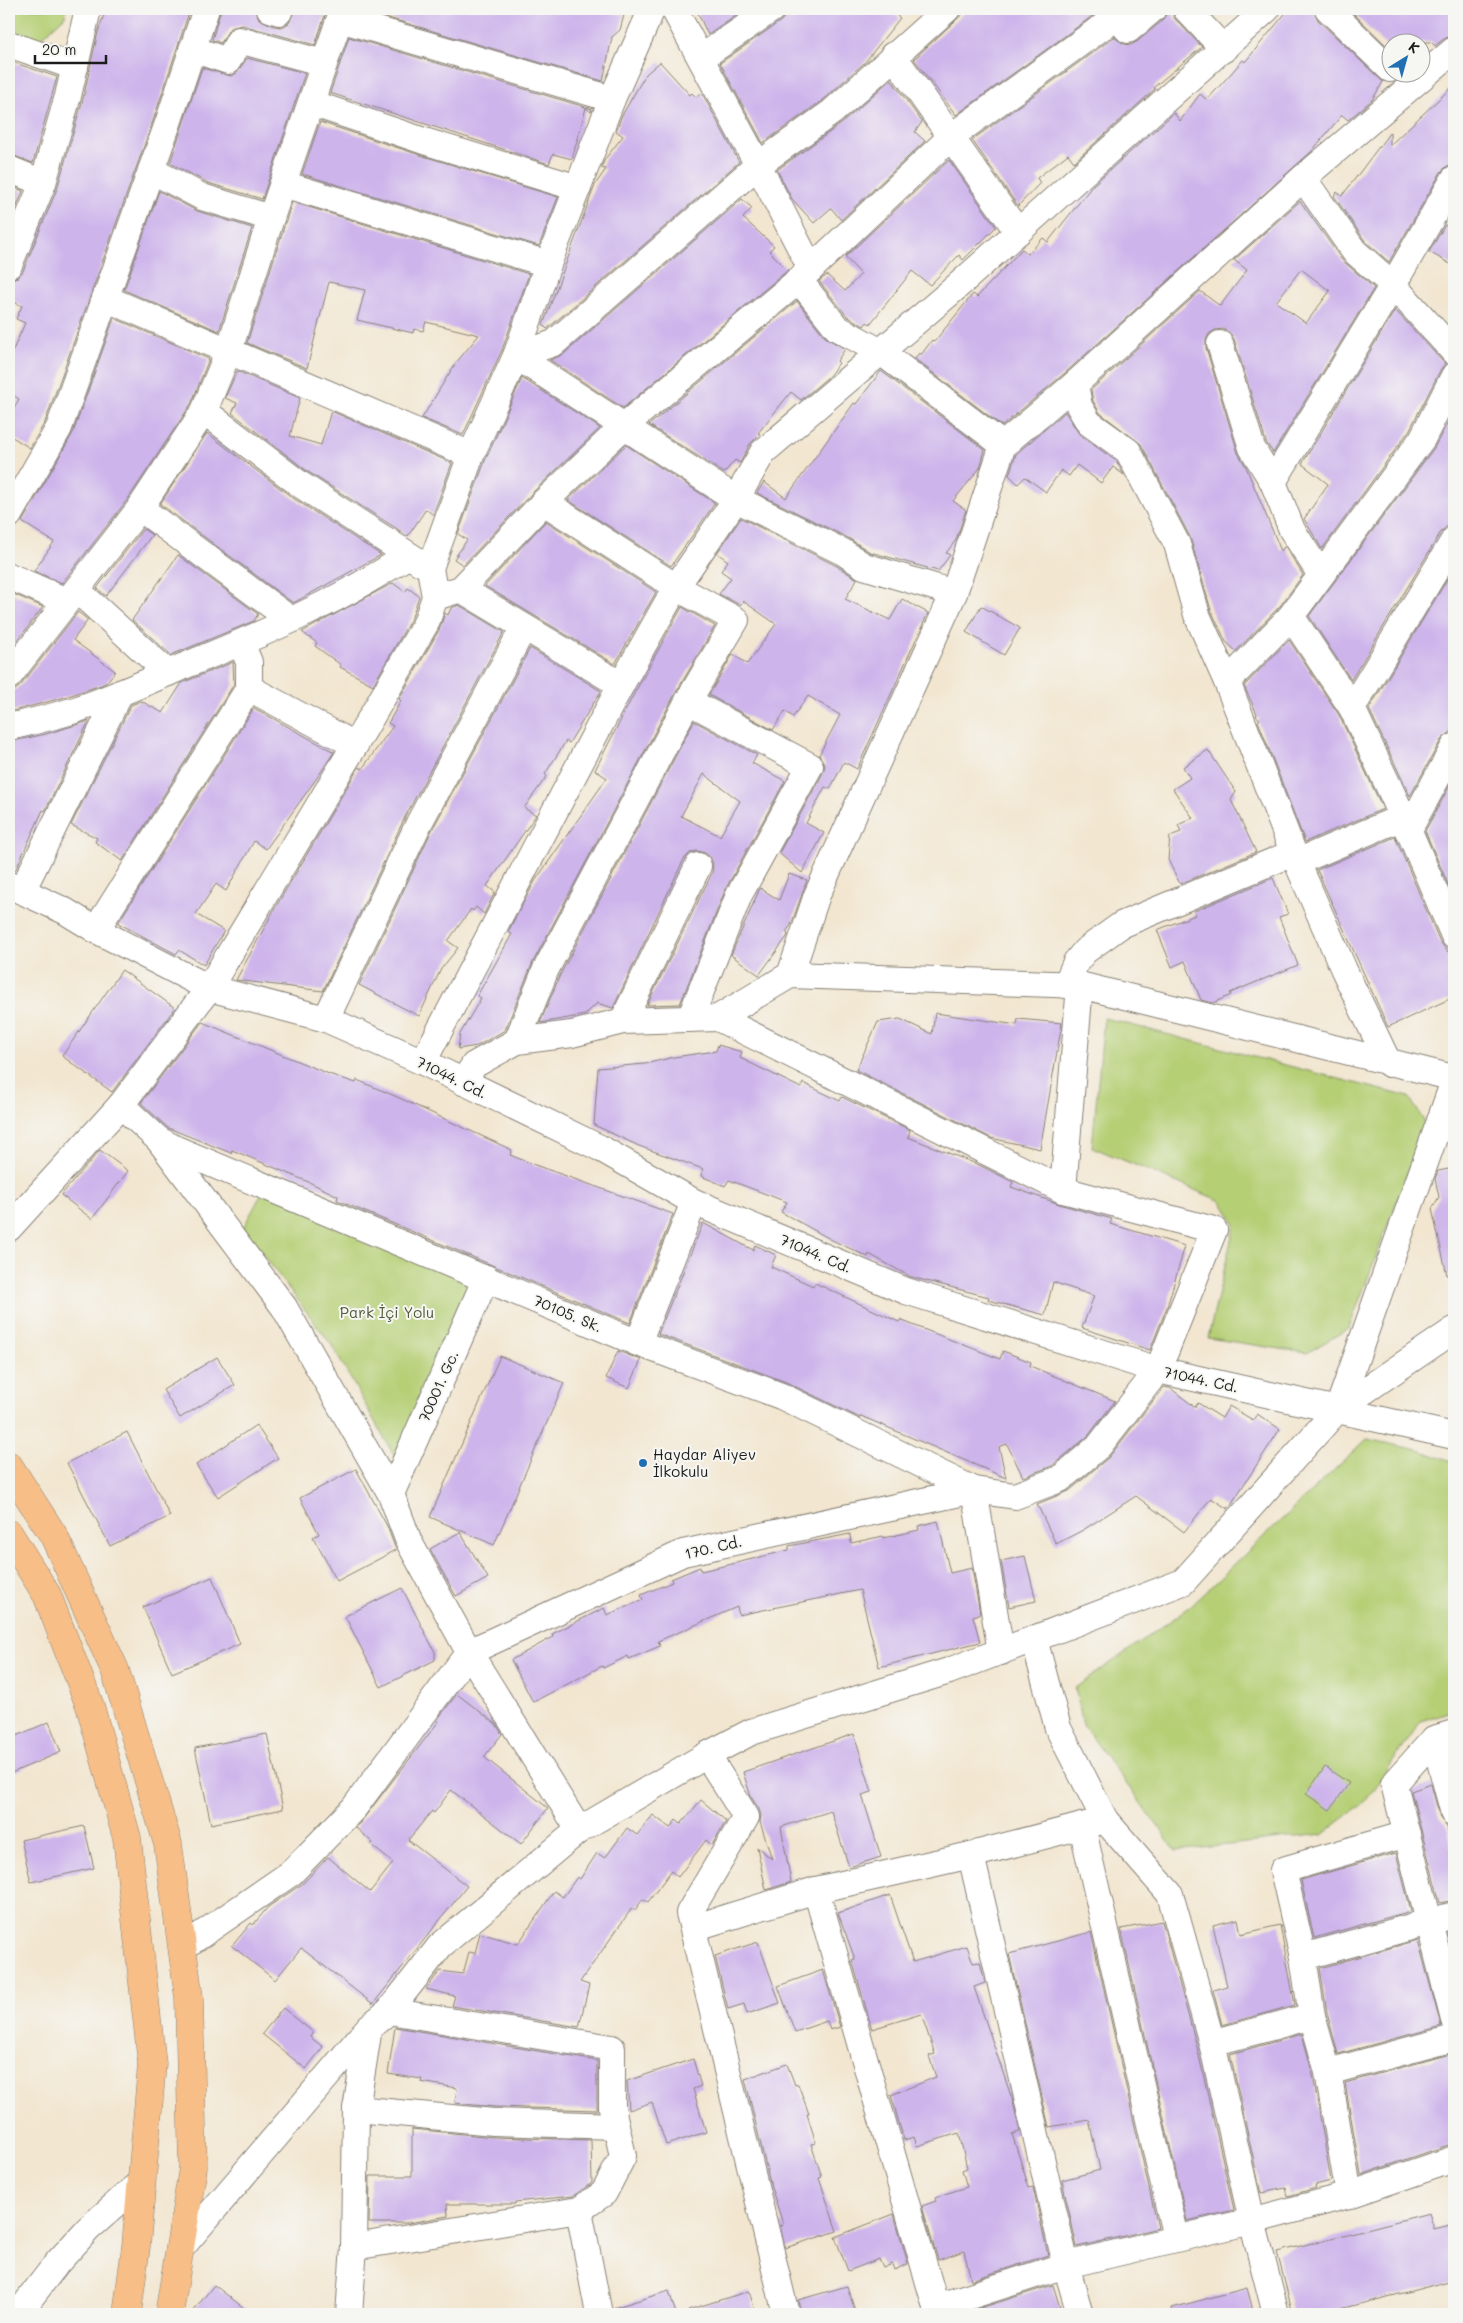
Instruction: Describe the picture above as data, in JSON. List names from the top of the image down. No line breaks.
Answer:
{"streets":{"street":["71044. Cd.","70105. Sk.","70001. Gc.","170. Cd."]},"crossings":[["70105. Sk.","70001. Gc."],["70105. Sk.","170. Cd."]],"parks":["Park İçi Yolu"],"places":["Haydar Aliyev İlkokulu"],"scale_bar":"20 m","north":"top right"}
